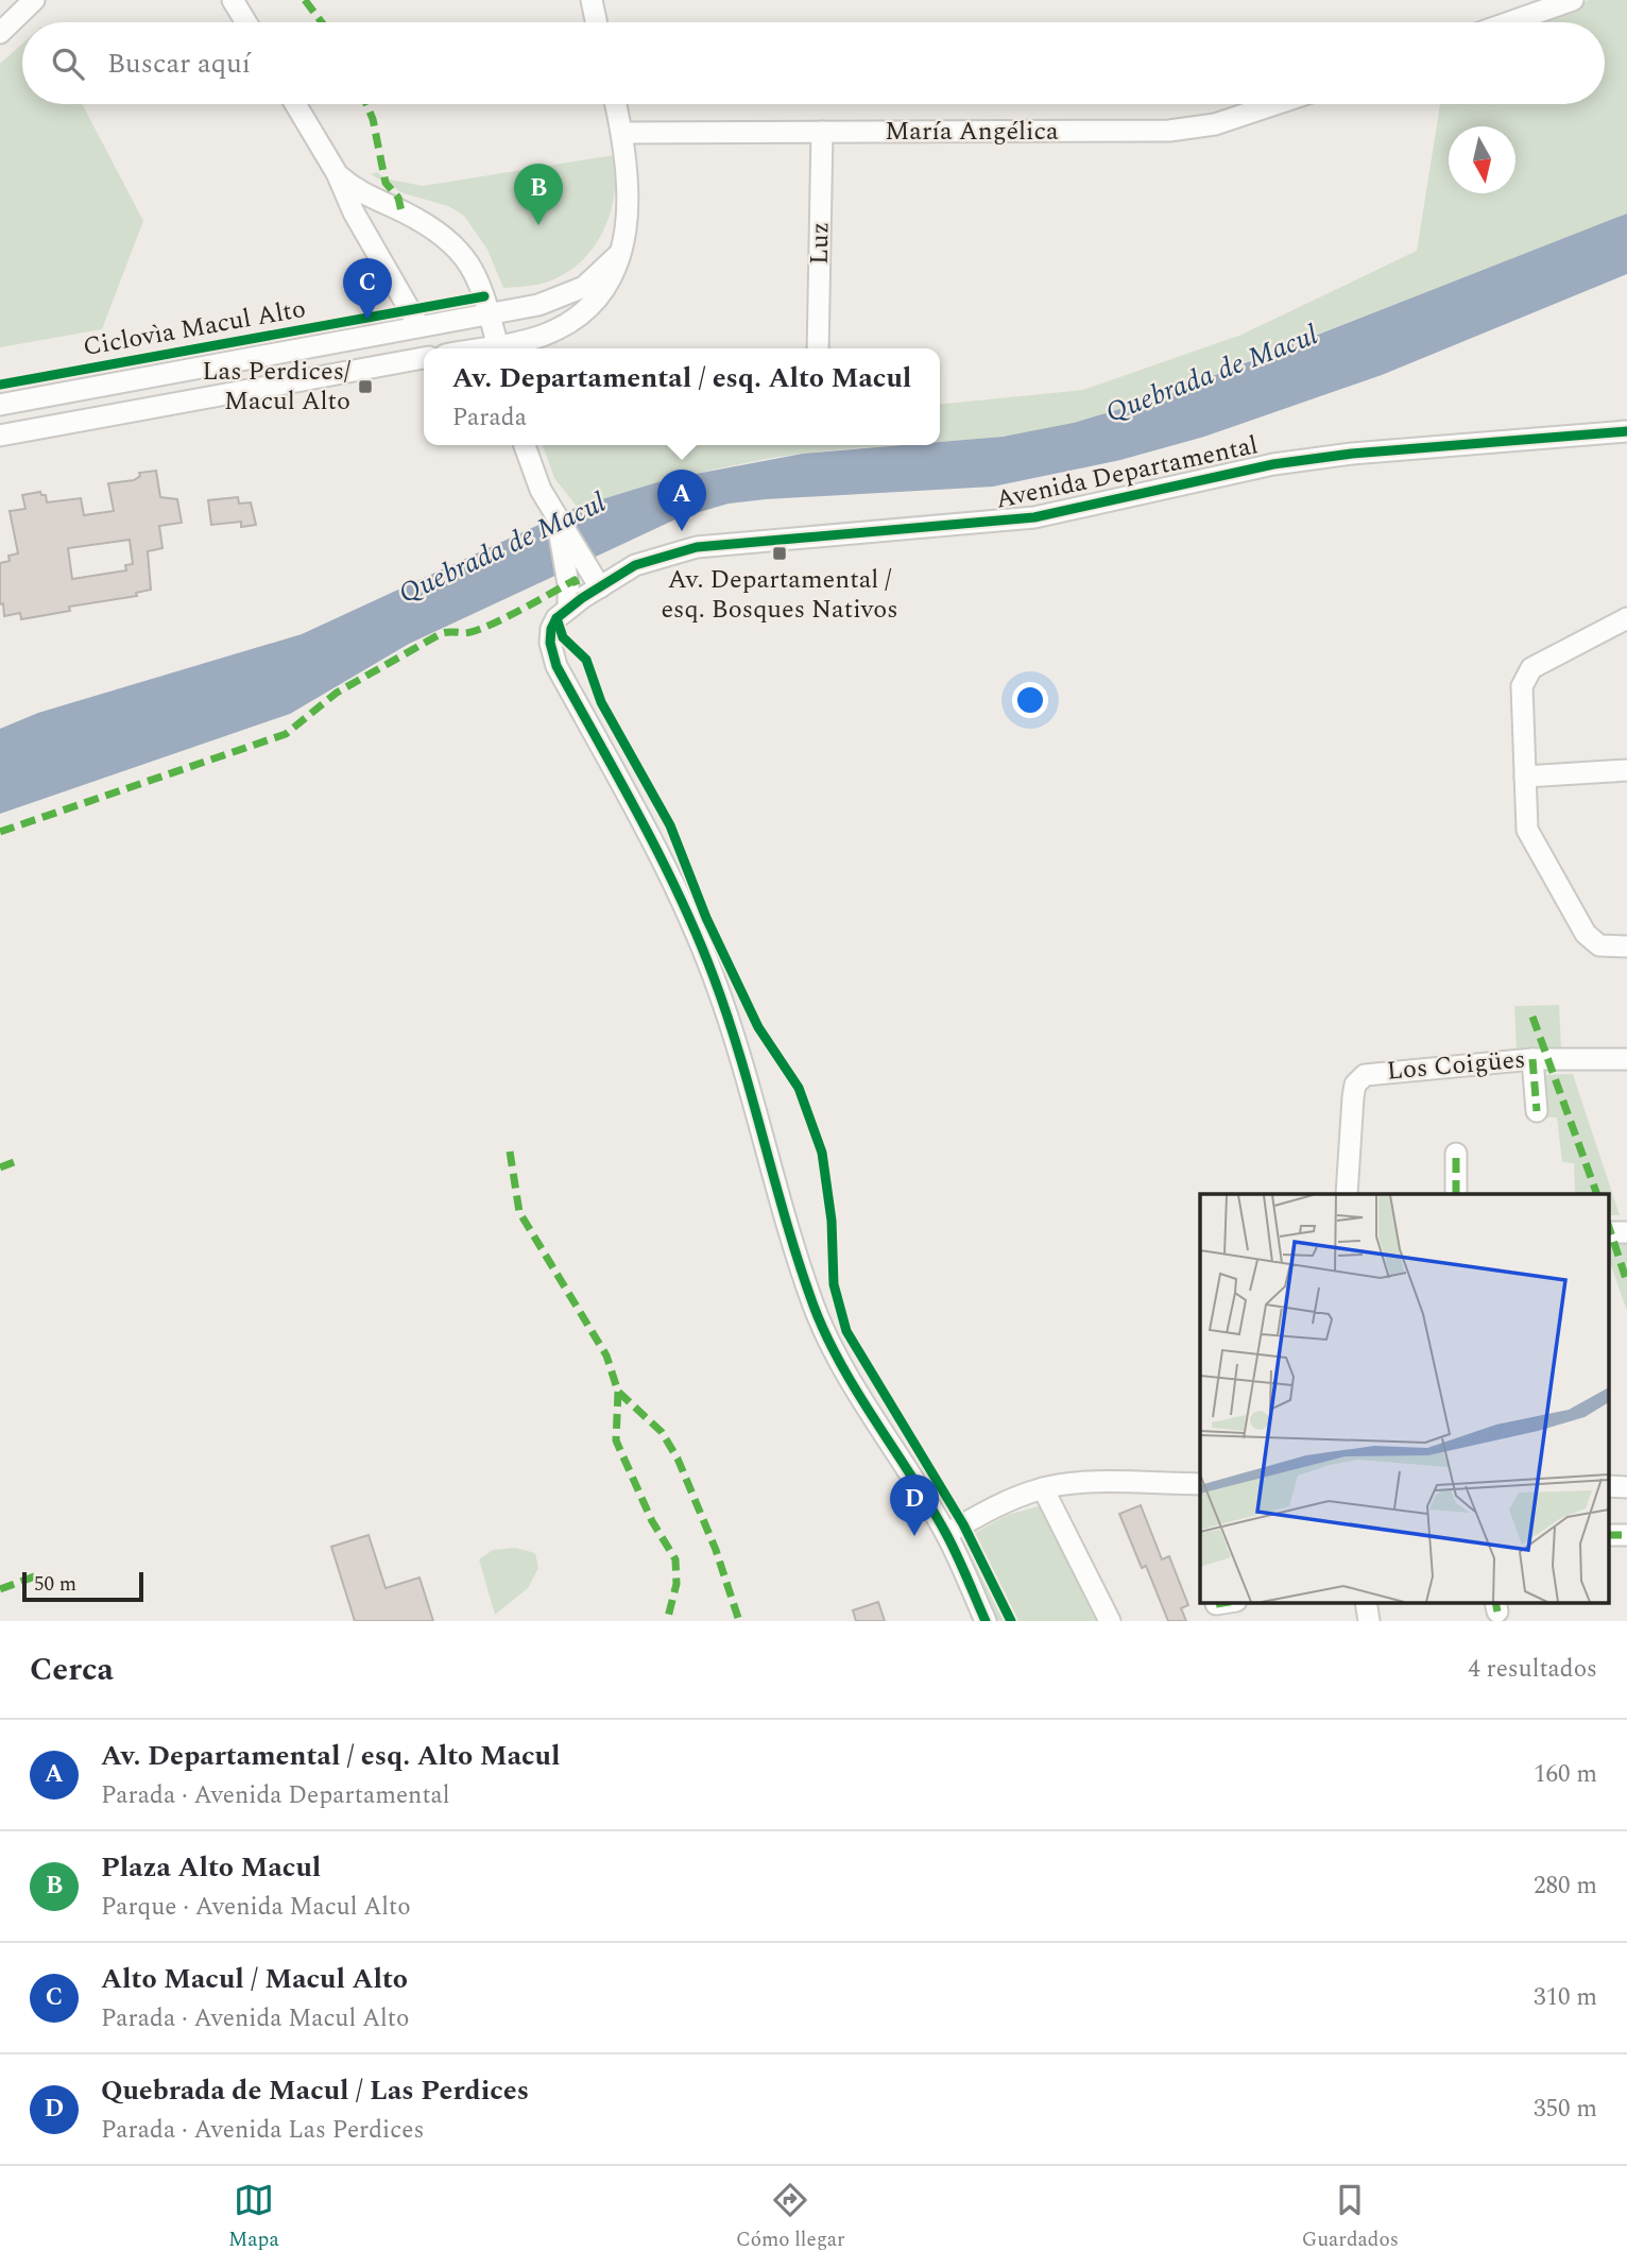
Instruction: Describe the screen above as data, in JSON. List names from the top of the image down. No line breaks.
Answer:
{"streets":{"street":["María Angélica","Luz","Avenida Departamental","Los Coigües"],"cycle path":["Ciclovìa Macul Alto"]},"crossings":[["María Angélica","Luz"]],"water":["Quebrada de Macul"],"places":{"transit":["Las Perdices/ Macul Alto","Av. Departamental / esq. Bosques Nativos"]},"scale_bar":"50 m","north":"bottom","page":{"search":"Buscar aquí","pins":["B","C","A","D"],"popup":["Av. Departamental / esq. Alto Macul","Parada"],"scale":"50 m","heading":["Cerca","4 resultados"],"list":[{"mark":"A","name":"Av. Departamental / esq. Alto Macul","note":"Parada · Avenida Departamental","value":"160 m"},{"mark":"B","name":"Plaza Alto Macul","note":"Parque · Avenida Macul Alto","value":"280 m"},{"mark":"C","name":"Alto Macul / Macul Alto","note":"Parada · Avenida Macul Alto","value":"310 m"},{"mark":"D","name":"Quebrada de Macul / Las Perdices","note":"Parada · Avenida Las Perdices","value":"350 m"}],"nav":["Mapa","Cómo llegar","Guardados"]}}
